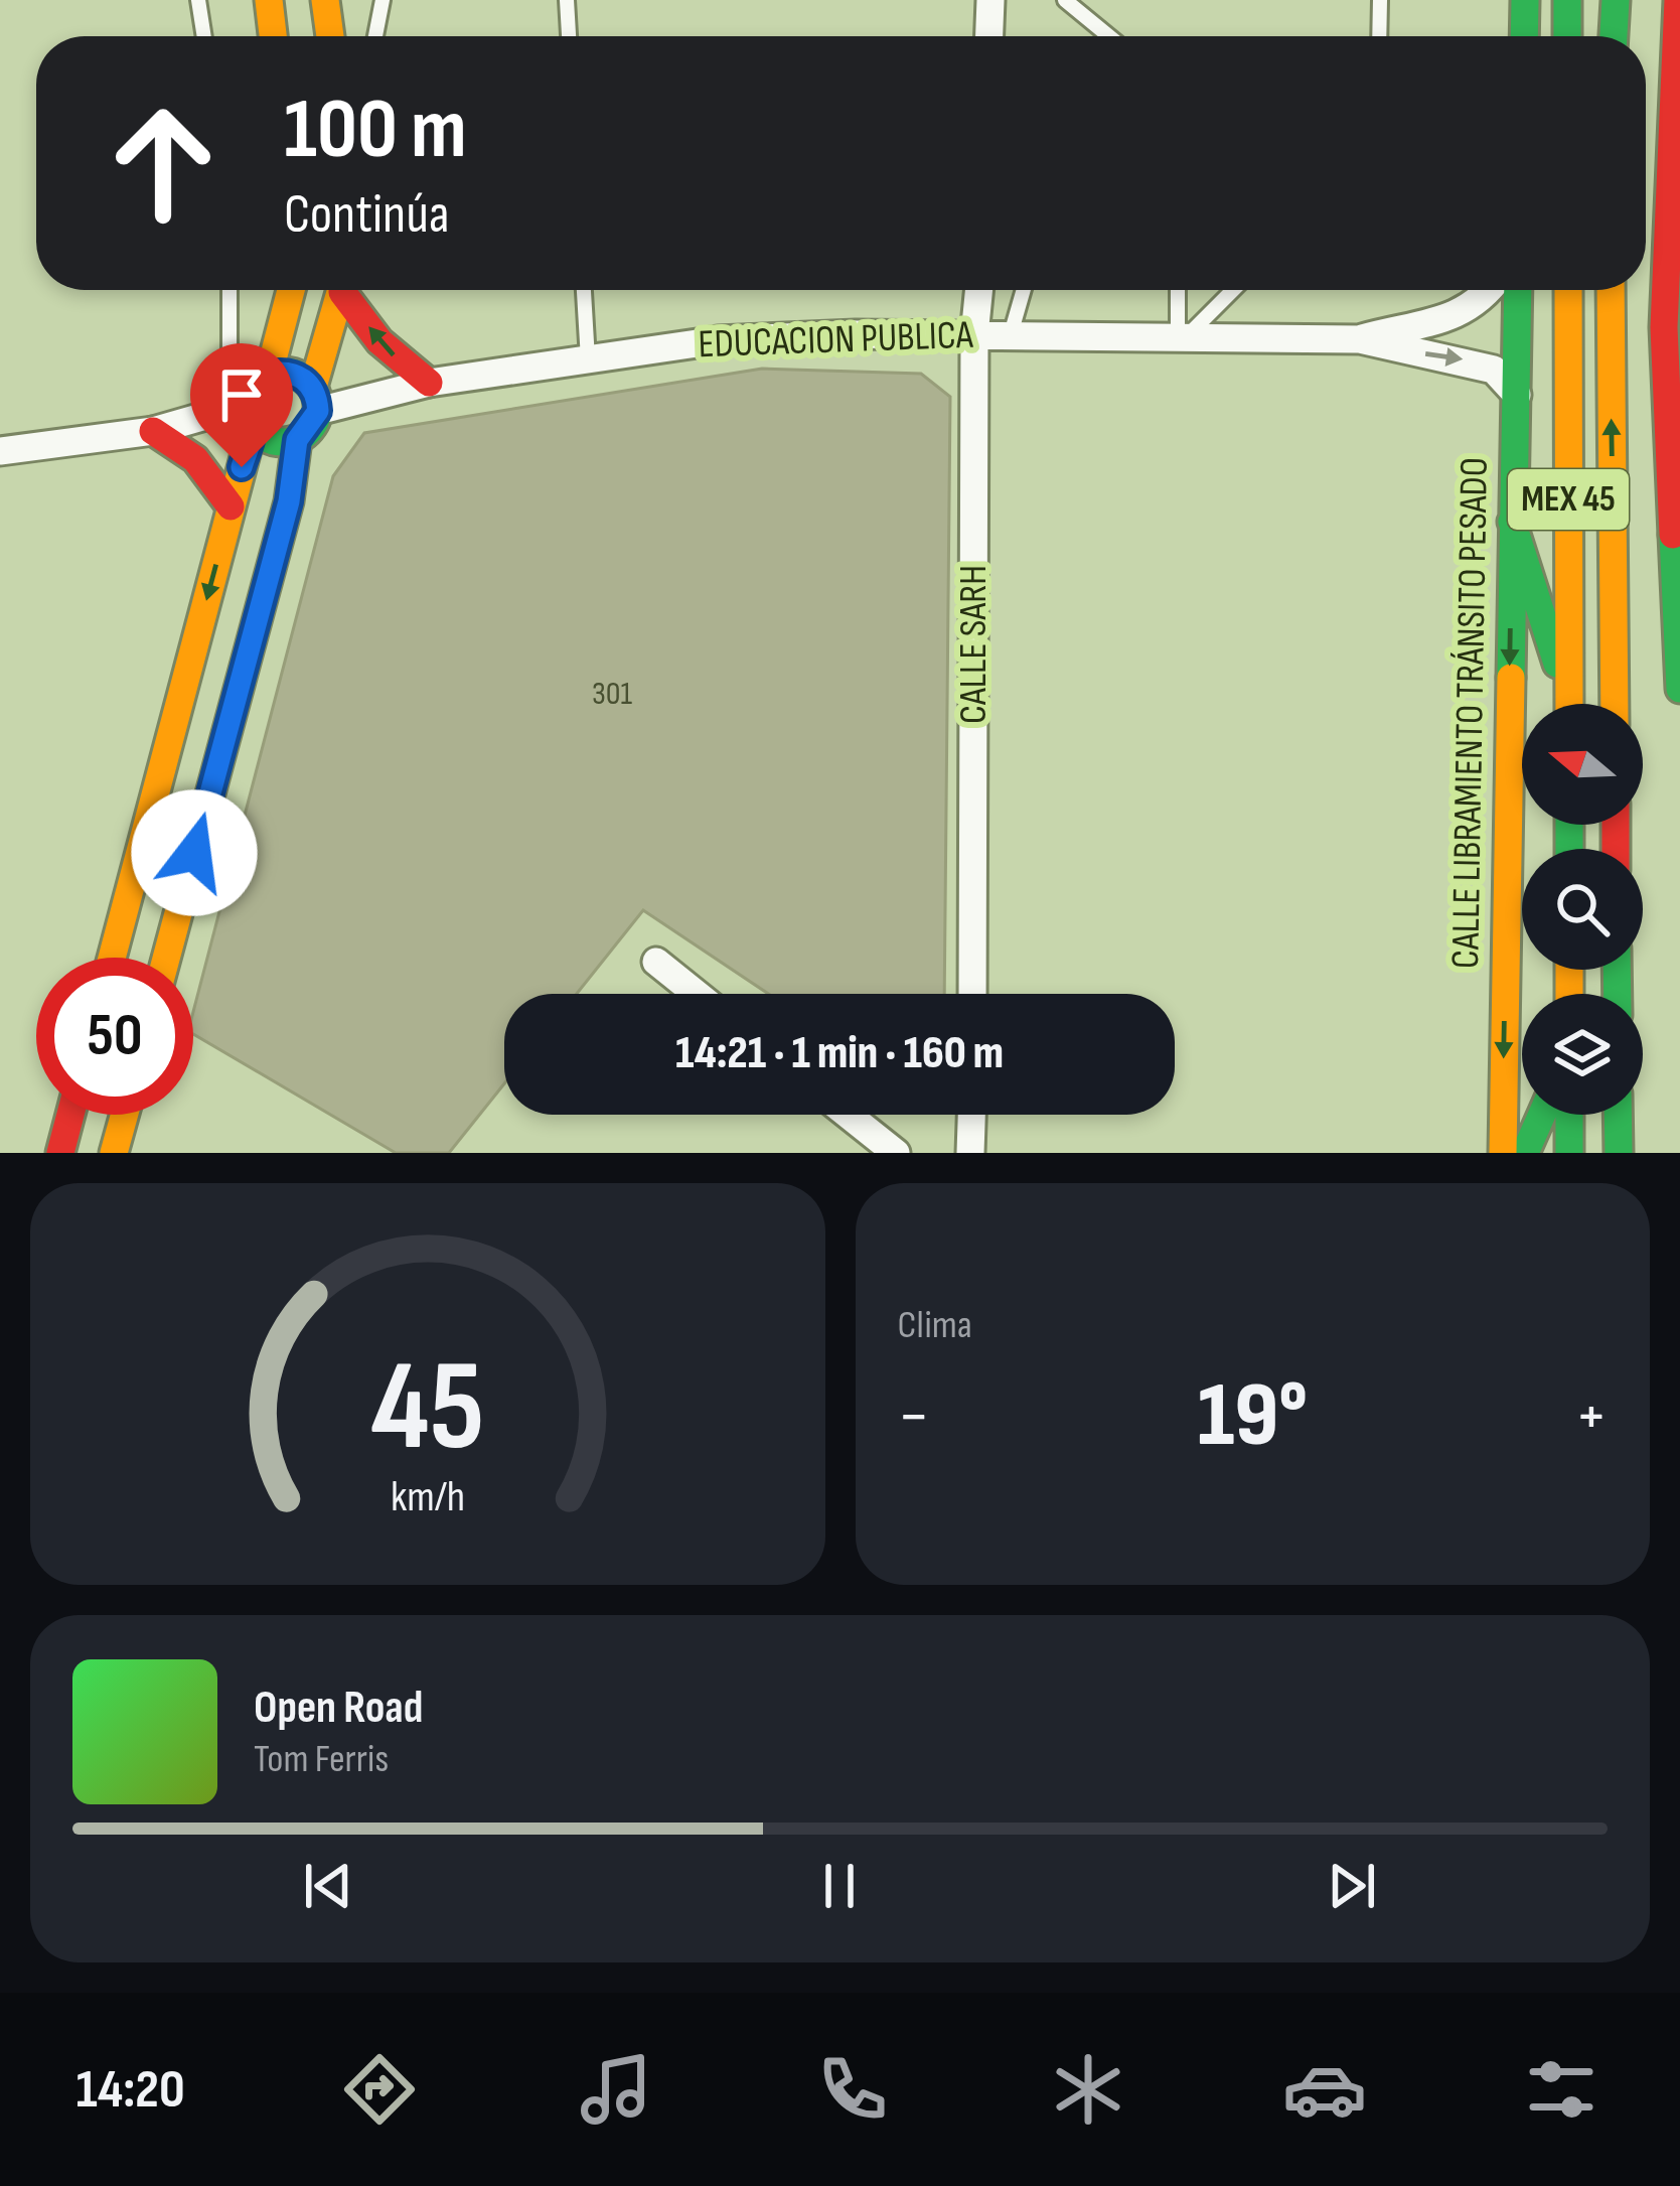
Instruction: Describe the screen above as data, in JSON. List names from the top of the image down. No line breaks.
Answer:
{"streets":{"main road":["MEX 45","CALLE LIBRAMIENTO TRÁNSITO PESADO"],"street":["EDUCACION PUBLICA","CALLE SARH"]},"crossings":[["EDUCACION PUBLICA","CALLE SARH"]],"house_numbers":["301"],"north":"left","page":{"turn":["100 m","Continúa"],"limit":"50","trip":"14:21 · 1 min · 160 m","tile":"Clima","heat":["−","19°","+"],"song":["Open Road","Tom Ferris"],"tabs":"14:20","gauge":["45","km/h"]}}
